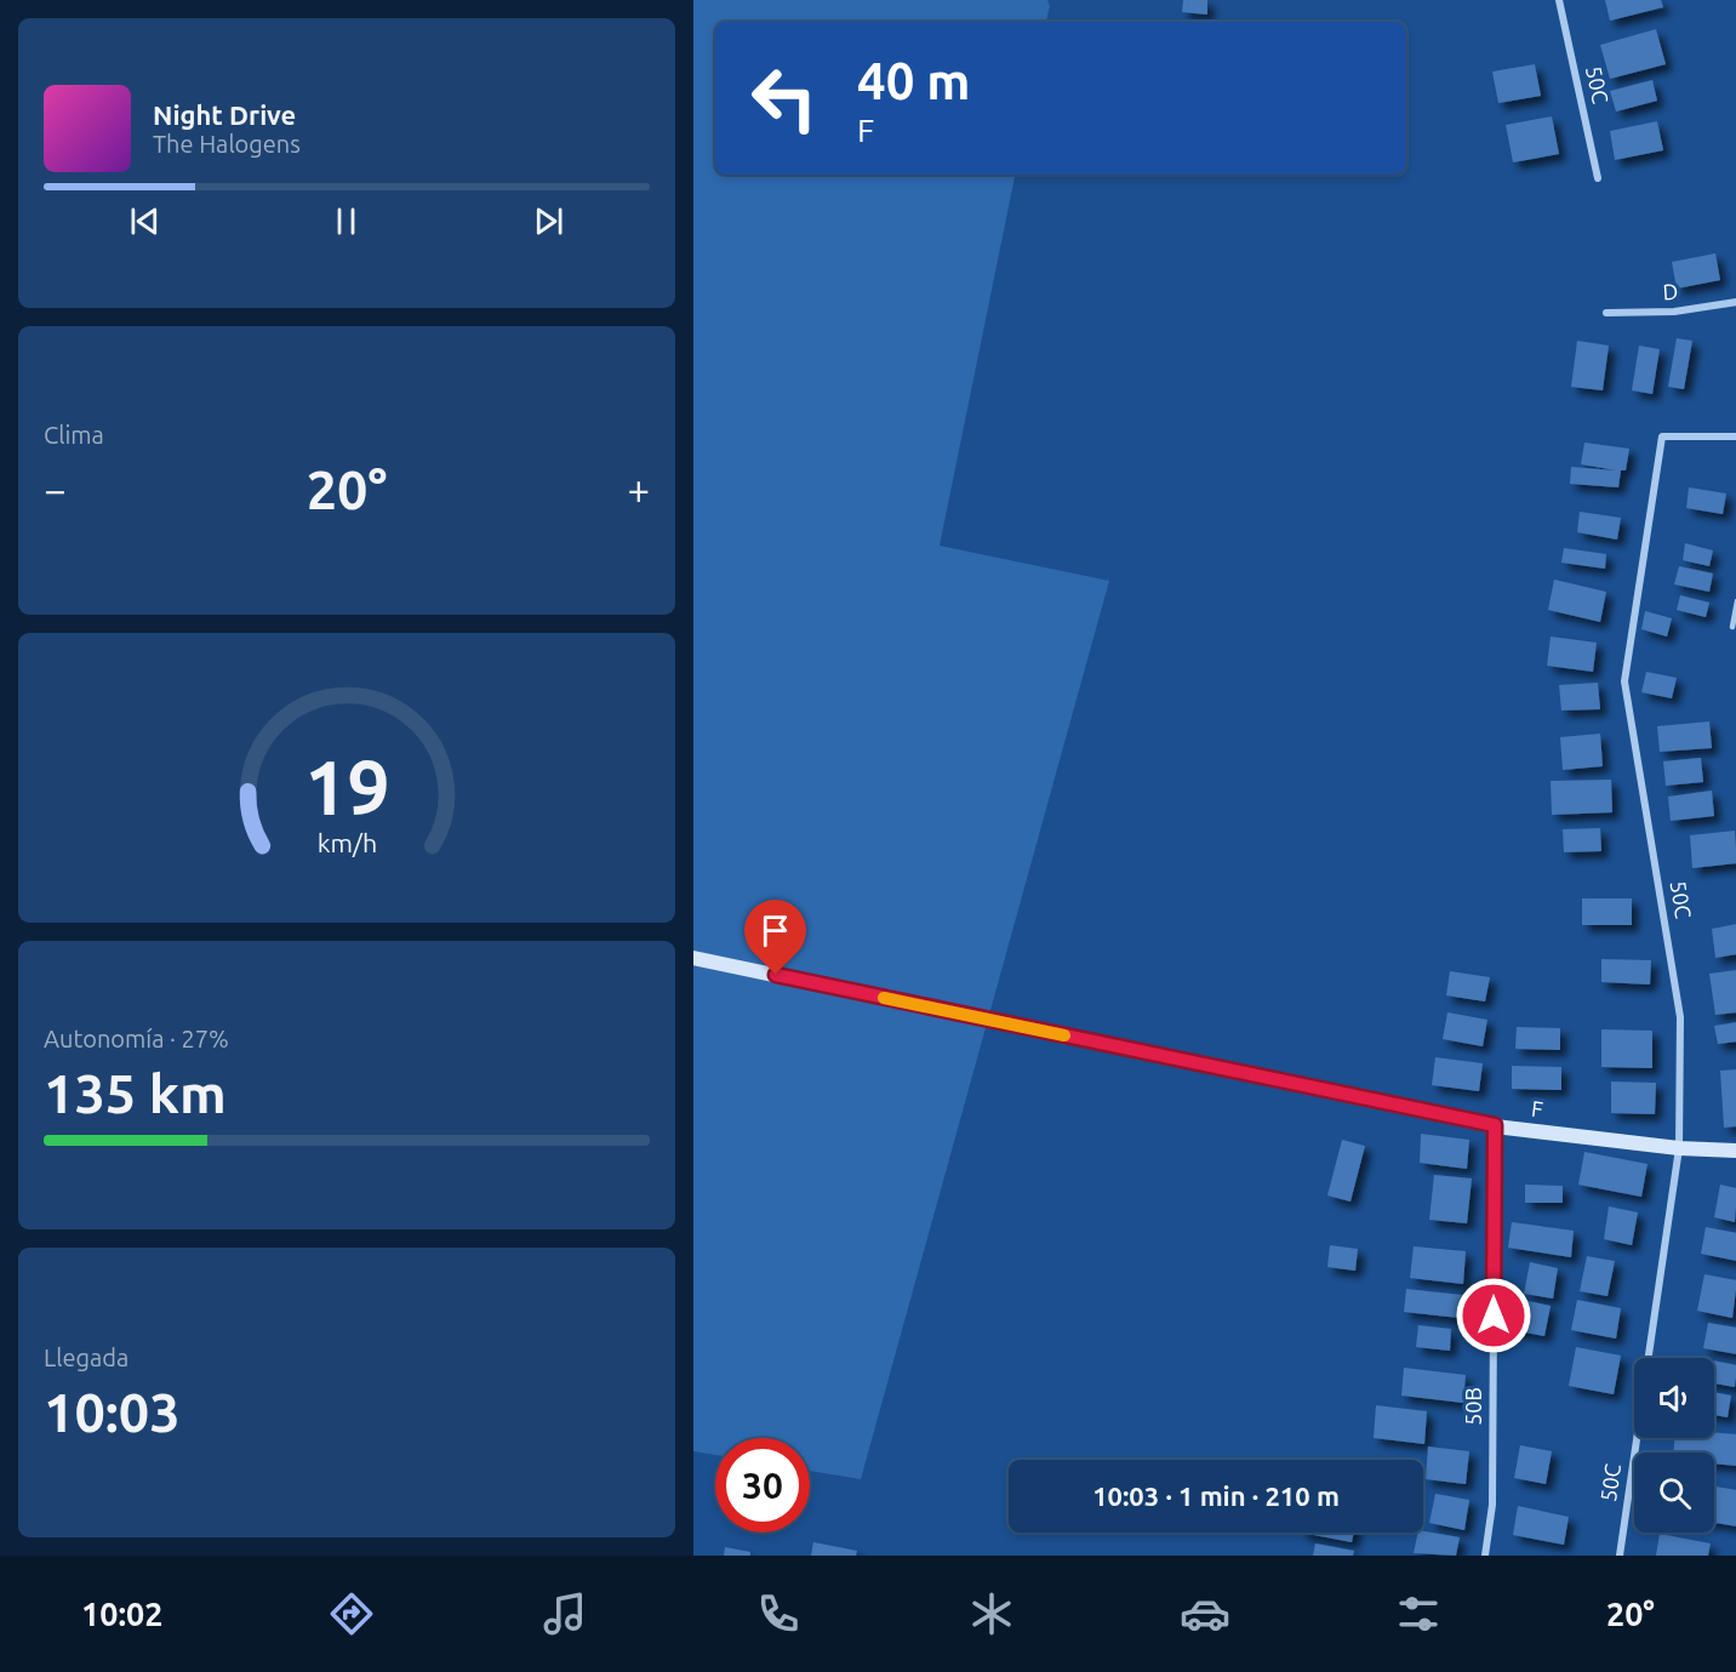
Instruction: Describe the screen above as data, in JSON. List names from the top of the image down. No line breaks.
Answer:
{"streets":{"street":["50C","D","F","50B"]},"crossings":[["50C","F"],["F","50B"]],"page":{"turn":["40 m","F"],"song":["Night Drive","The Halogens"],"tile":["Clima",["Autonomía · 27%","135 km"],["Llegada","10:03"]],"heat":["−","20°","+"],"limit":"30","trip":"10:03 · 1 min · 210 m","tabs":["10:02","20°"],"gauge":["19","km/h"]}}
